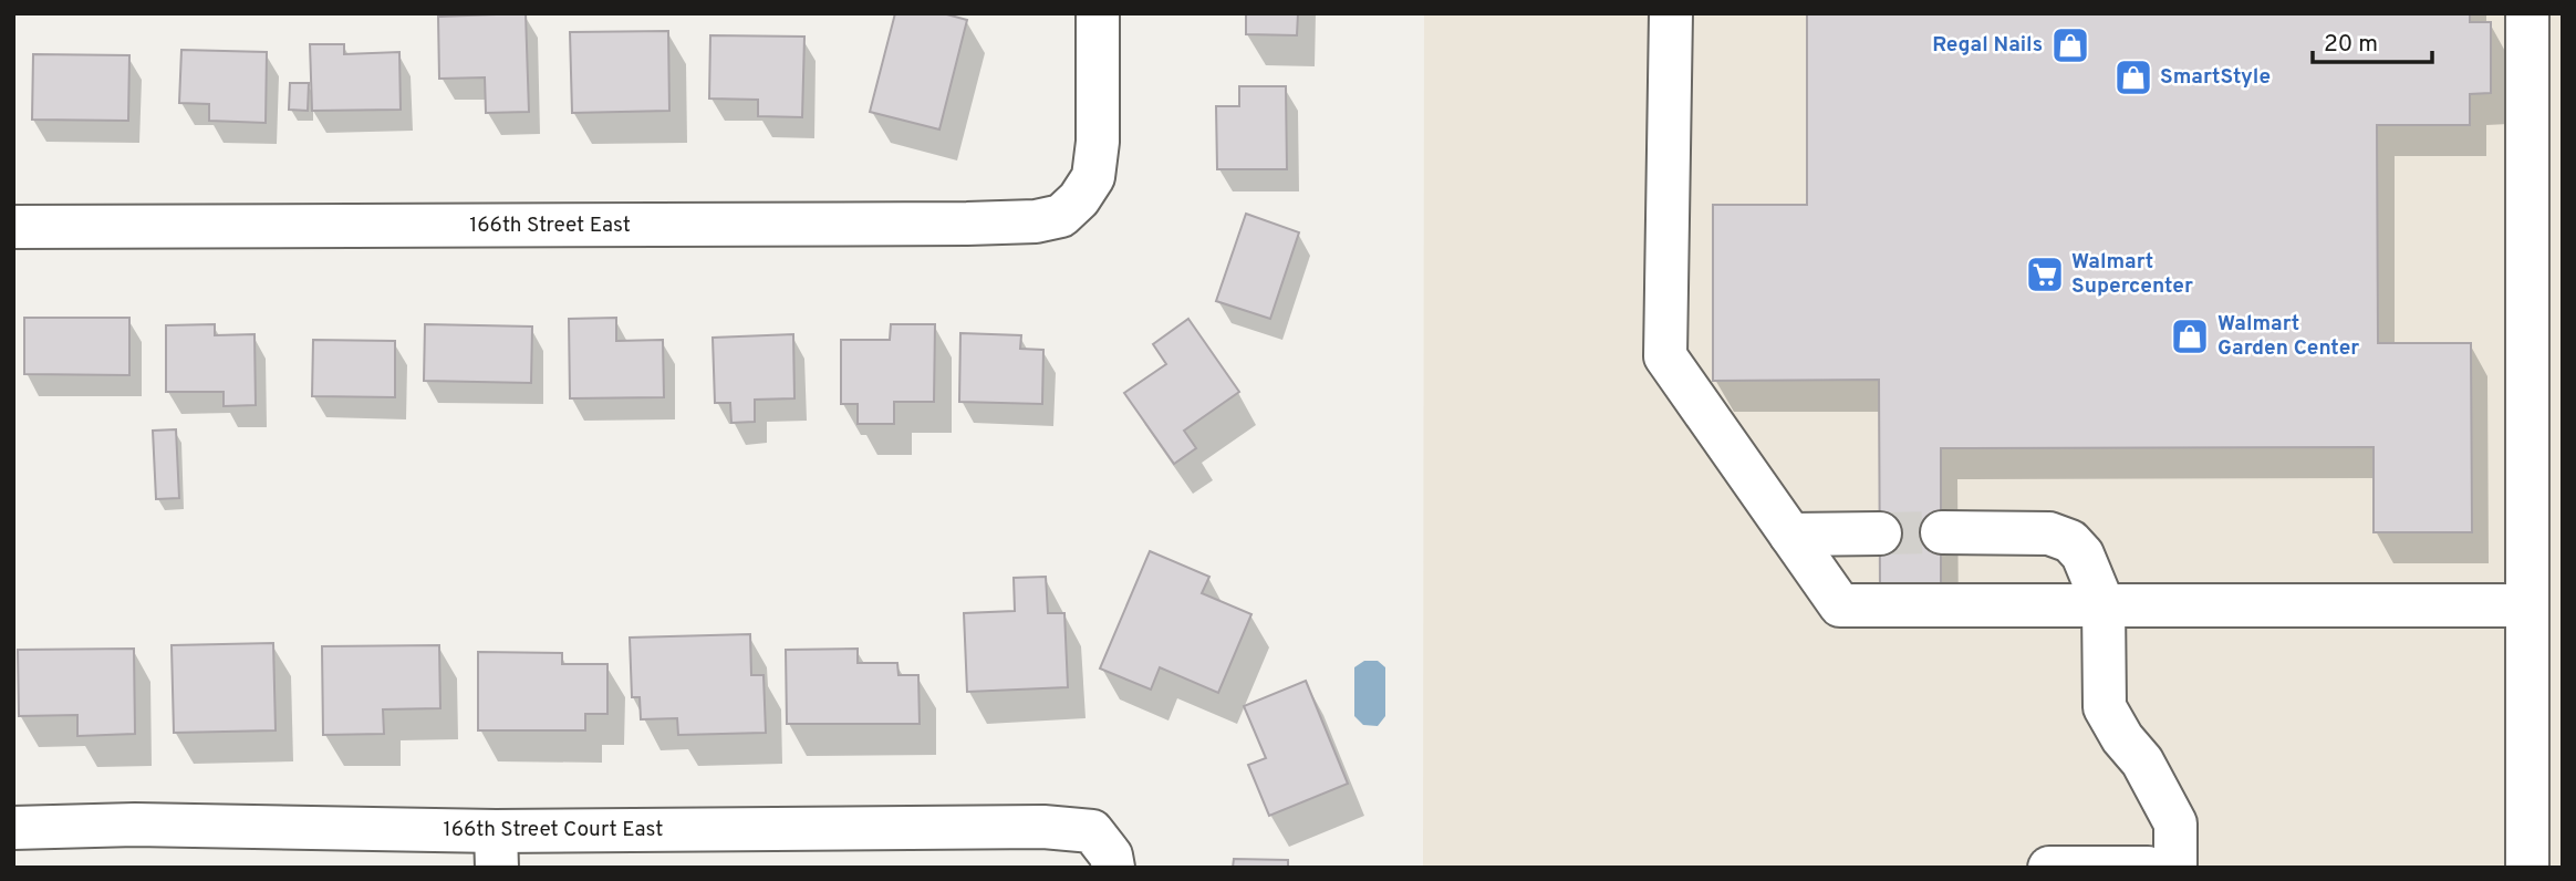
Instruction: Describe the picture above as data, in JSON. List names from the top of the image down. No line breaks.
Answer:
{"streets":{"street":["166th Street East","166th Street Court East"]},"places":{"shop":["Regal Nails","SmartStyle","Walmart Garden Center"],"supermarket":["Walmart Supercenter"]},"scale_bar":"20 m"}
